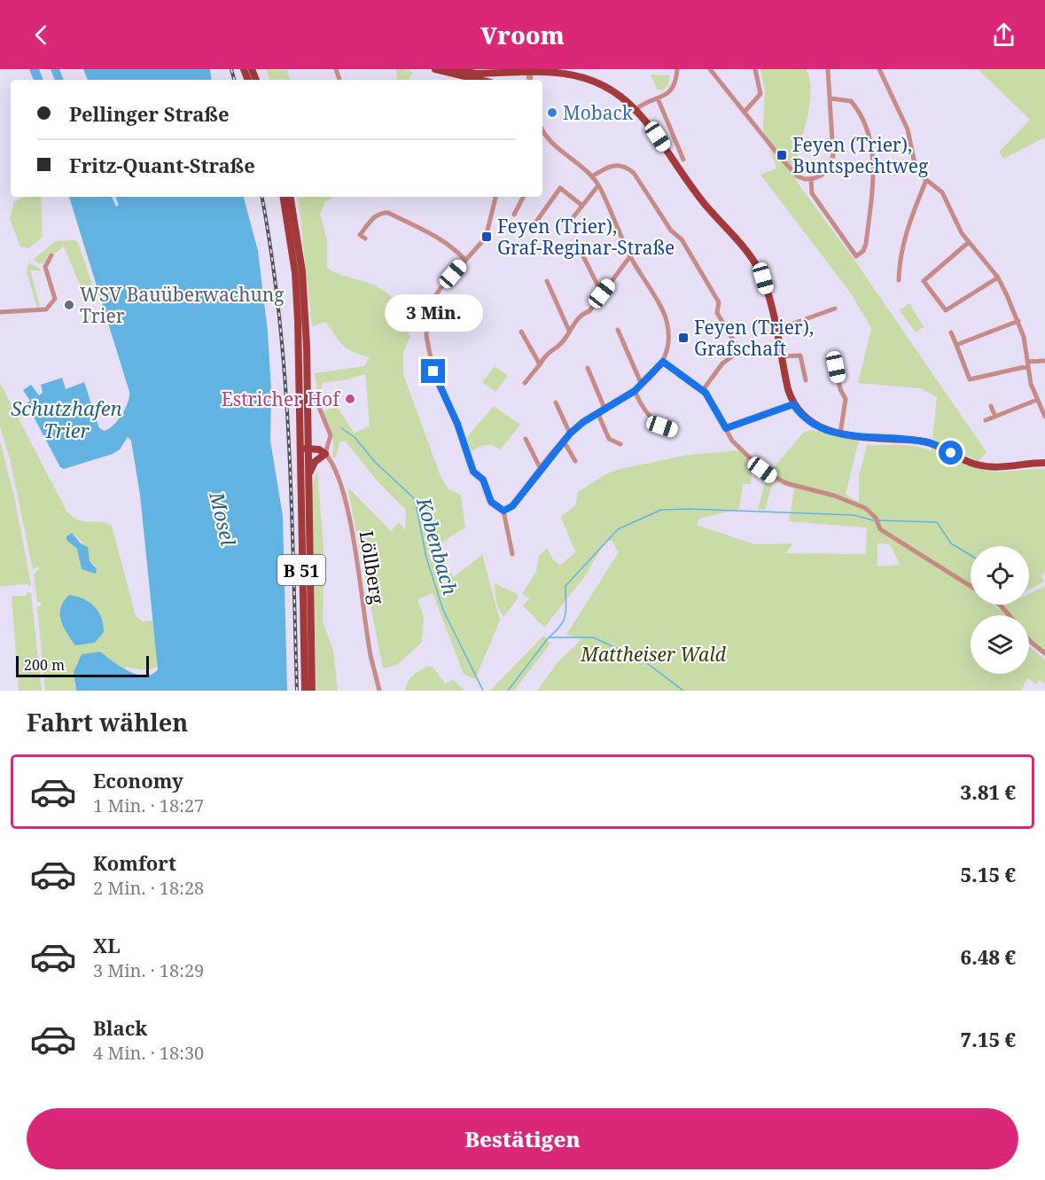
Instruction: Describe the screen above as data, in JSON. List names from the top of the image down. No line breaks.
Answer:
{"streets":{"main road":["B 51"],"street":["Löllberg"]},"water":["Schutzhafen Trier","Mosel","Kobenbach"],"parks":["Mattheiser Wald"],"places":{"other":["Moback","WSV Bauüberwachung Trier","Estricher Hof"],"transit":["Feyen (Trier), Buntspechtweg","Feyen (Trier), Graf-Reginar-Straße","Feyen (Trier), Grafschaft"]},"scale_bar":"200 m","page":{"header":"Vroom","banner":["Pellinger Straße","Fritz-Quant-Straße"],"bubble":"3 Min.","scale":"200 m","heading":"Fahrt wählen","list":[{"name":"Economy","note":"1 Min. · 18:27","value":"3.81 €"},{"name":"Komfort","note":"2 Min. · 18:28","value":"5.15 €"},{"name":"XL","note":"3 Min. · 18:29","value":"6.48 €"},{"name":"Black","note":"4 Min. · 18:30","value":"7.15 €"}],"buttons":"Bestätigen"}}
